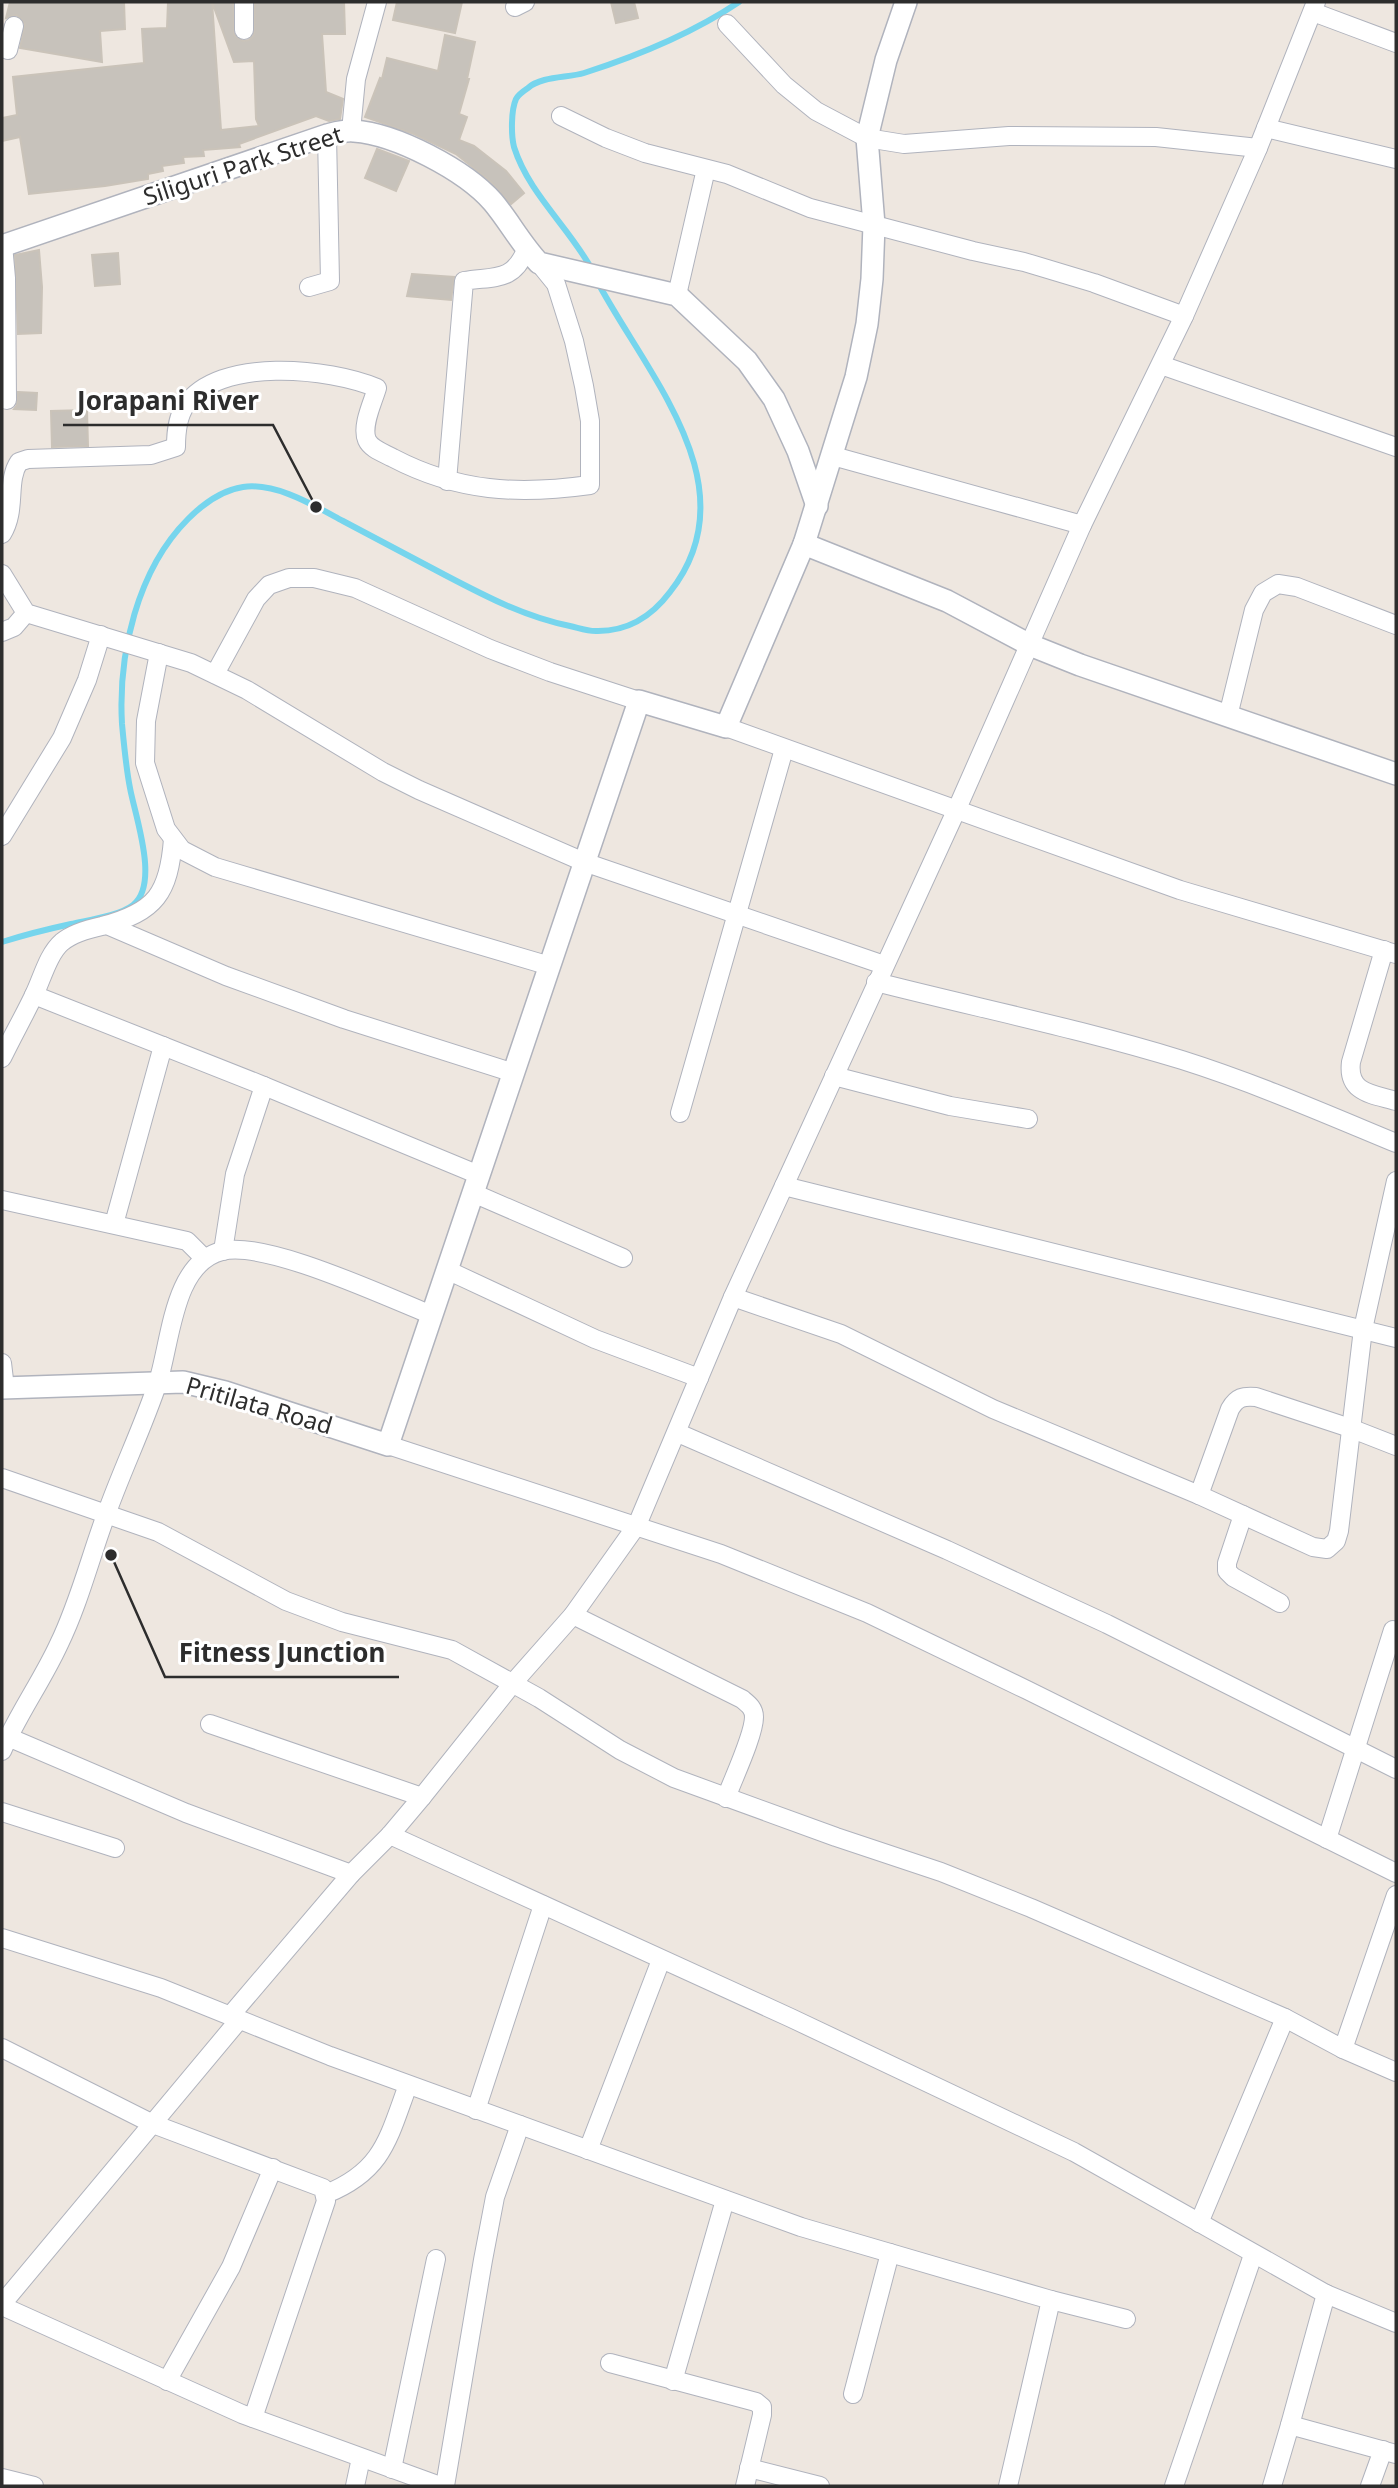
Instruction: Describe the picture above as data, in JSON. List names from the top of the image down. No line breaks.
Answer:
{"streets":{"street":["Siliguri Park Street","Pritilata Road"]},"places":["Jorapani River","Fitness Junction"]}
